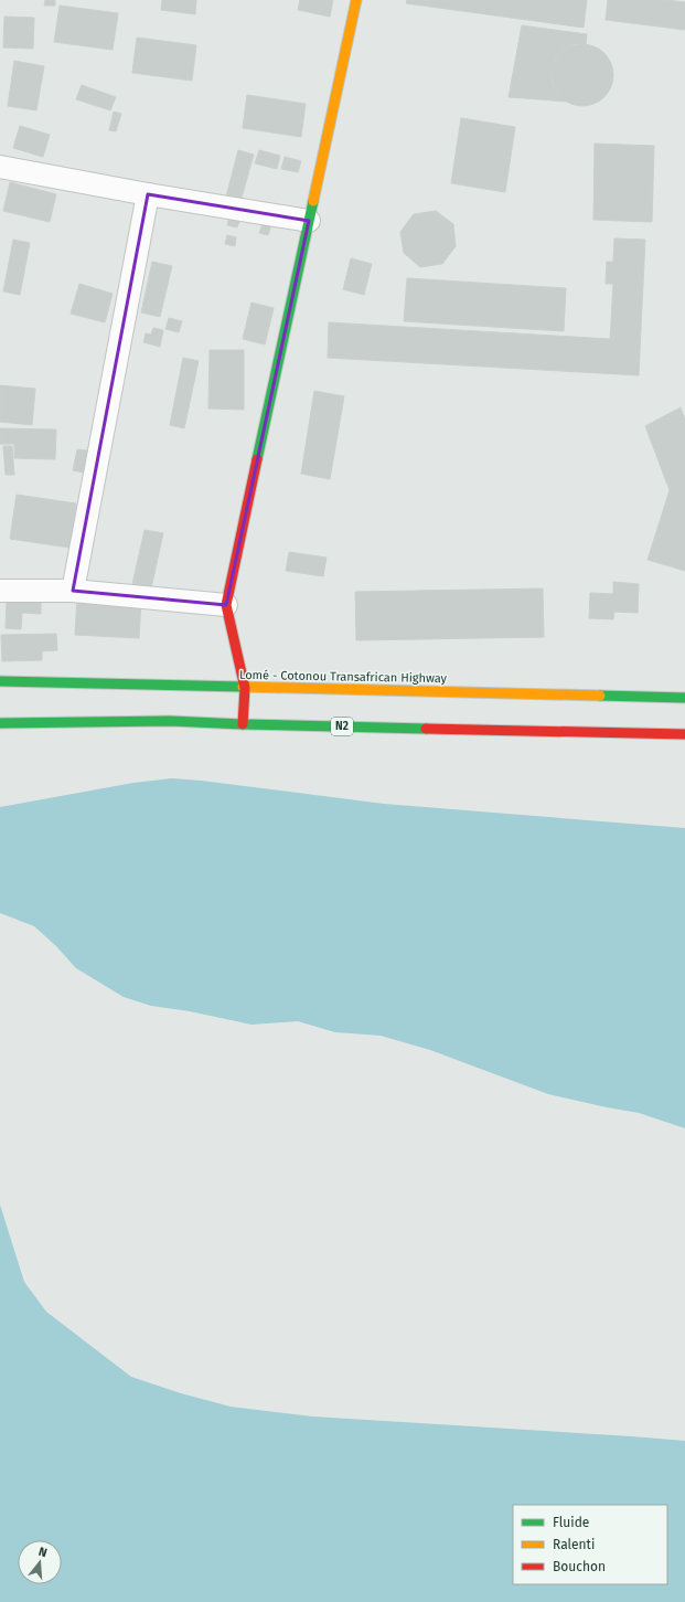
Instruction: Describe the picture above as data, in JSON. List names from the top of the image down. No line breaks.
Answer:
{"streets":{"main road":["Lomé - Cotonou Transafrican Highway","N2"]},"legend":["Fluide","Ralenti","Bouchon"],"north":"top"}
